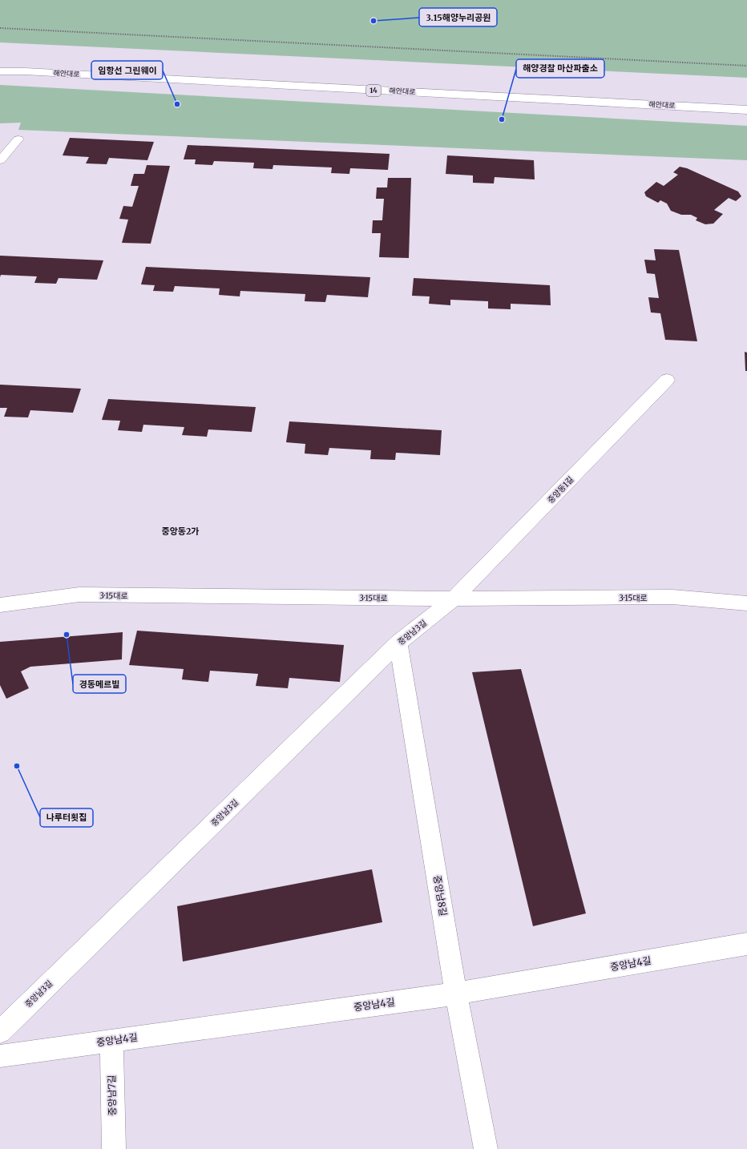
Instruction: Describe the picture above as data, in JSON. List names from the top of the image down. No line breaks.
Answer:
{"streets":{"street":["해안대로","14","중앙동1길","3·15대로","중앙남3길","중앙남8길","중앙남4길","중앙남7길"]},"crossings":[["중앙동1길","3·15대로"],["중앙동1길","중앙남3길"],["3·15대로","중앙남3길"],["중앙남3길","중앙남8길"],["중앙남8길","중앙남4길"],["중앙남4길","중앙남7길"]],"districts":["중앙동2가"],"places":["3.15해양누리공원","임항선 그린웨이","해양경찰 마산파출소","경동메르빌","나루터횟집"]}
